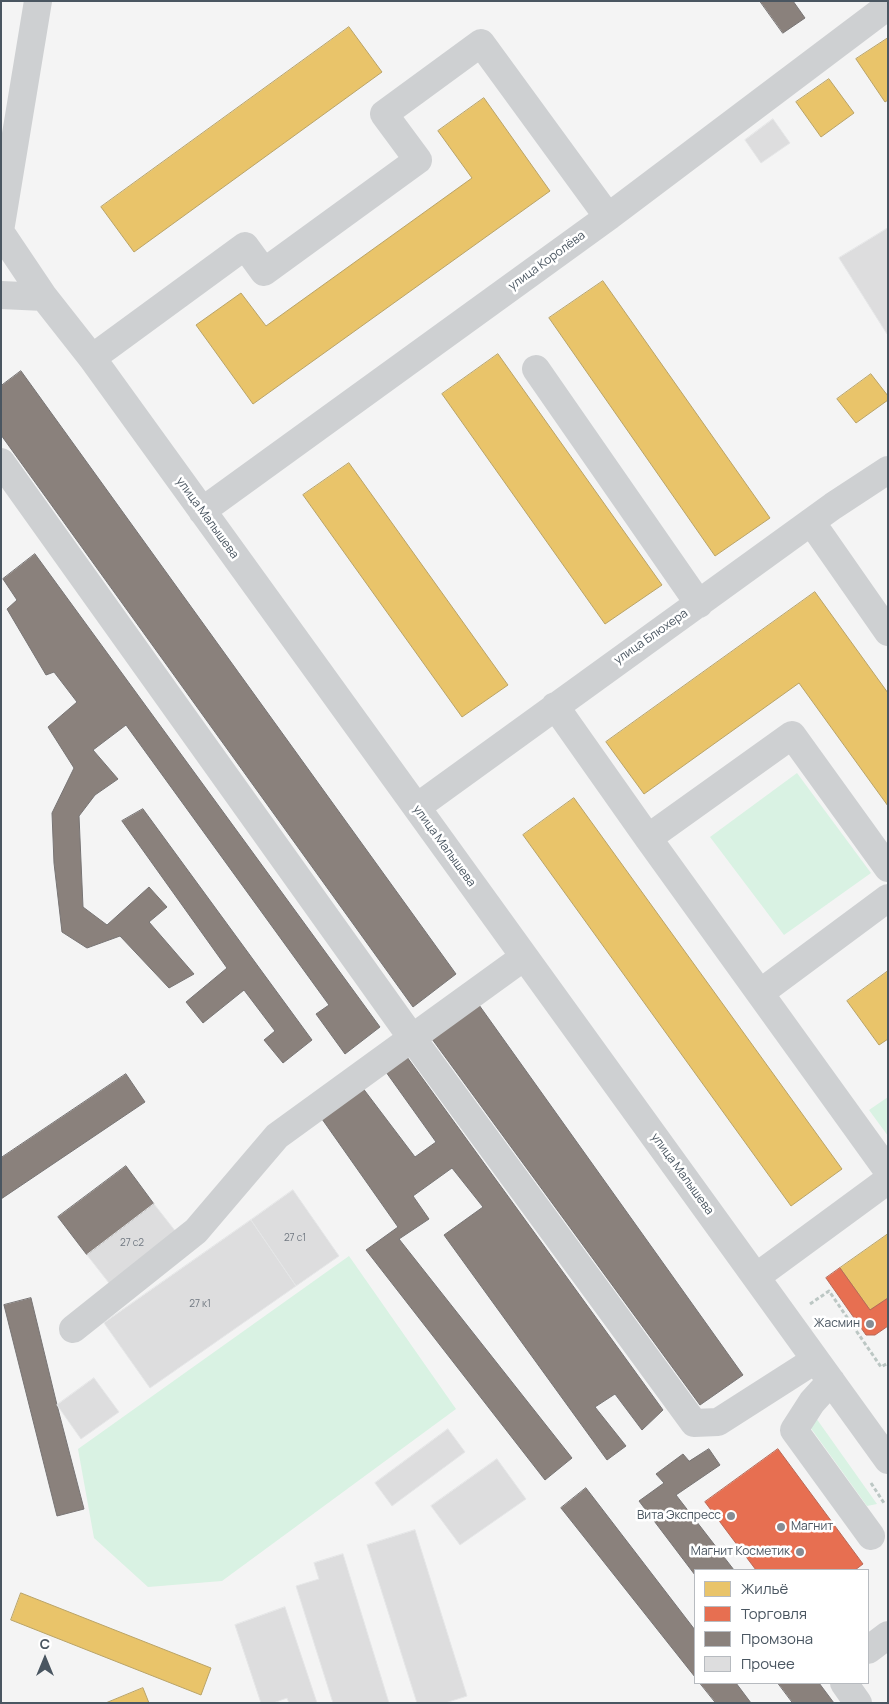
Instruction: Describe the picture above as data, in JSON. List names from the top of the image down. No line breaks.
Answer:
{"streets":{"street":["улица Королёва","улица Малышева","улица Блюхера"]},"crossings":[["улица Королёва","улица Малышева"],["улица Малышева","улица Блюхера"]],"places":["Жасмин","Вита Экспресс","Магнит","Магнит Косметик"],"house_numbers":["27 с1","27 с2","27 к1"],"legend":["Жильё","Торговля","Промзона","Прочее"],"north":"top"}
